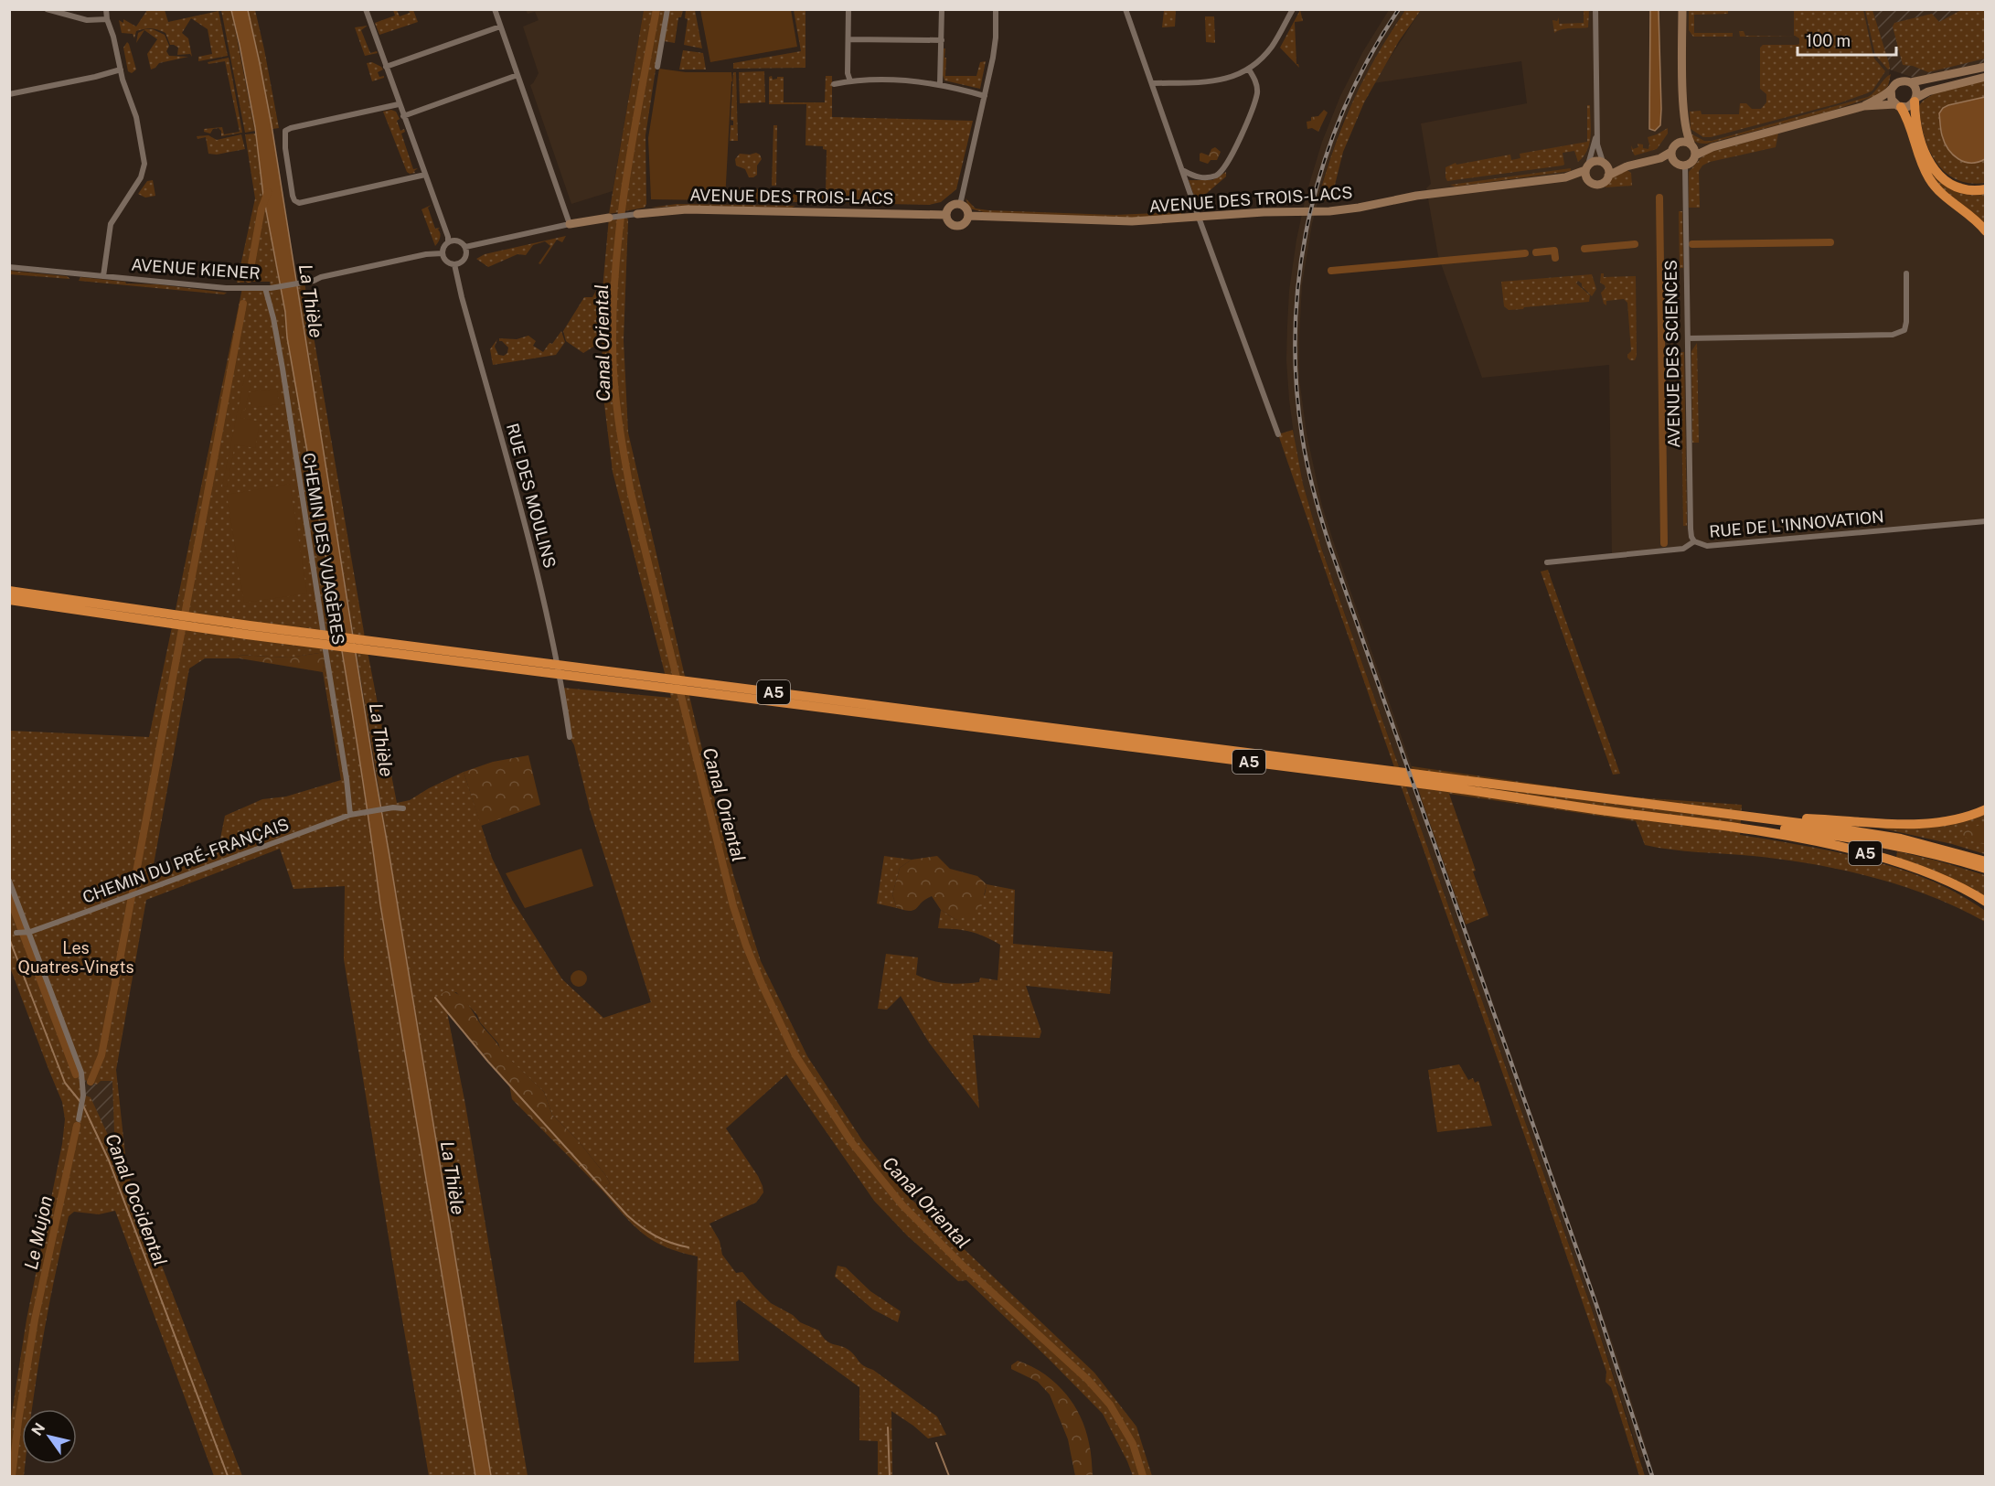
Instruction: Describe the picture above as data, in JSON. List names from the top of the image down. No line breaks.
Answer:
{"streets":{"highway":["A5"],"street":["AVENUE DES TROIS-LACS","AVENUE KIENER","AVENUE DES SCIENCES","RUE DES MOULINS","RUE DE L'INNOVATION","CHEMIN DES VUAGÈRES","CHEMIN DU PRÉ-FRANÇAIS"]},"crossings":[["AVENUE KIENER","RUE DES MOULINS"],["AVENUE KIENER","CHEMIN DES VUAGÈRES"],["AVENUE DES SCIENCES","RUE DE L'INNOVATION"],["CHEMIN DES VUAGÈRES","CHEMIN DU PRÉ-FRANÇAIS"]],"water":["La Thièle","Canal Oriental","Canal Occidental","Le Mujon"],"parks":["Les Quatres-Vingts"],"scale_bar":"100 m","north":"top left"}
